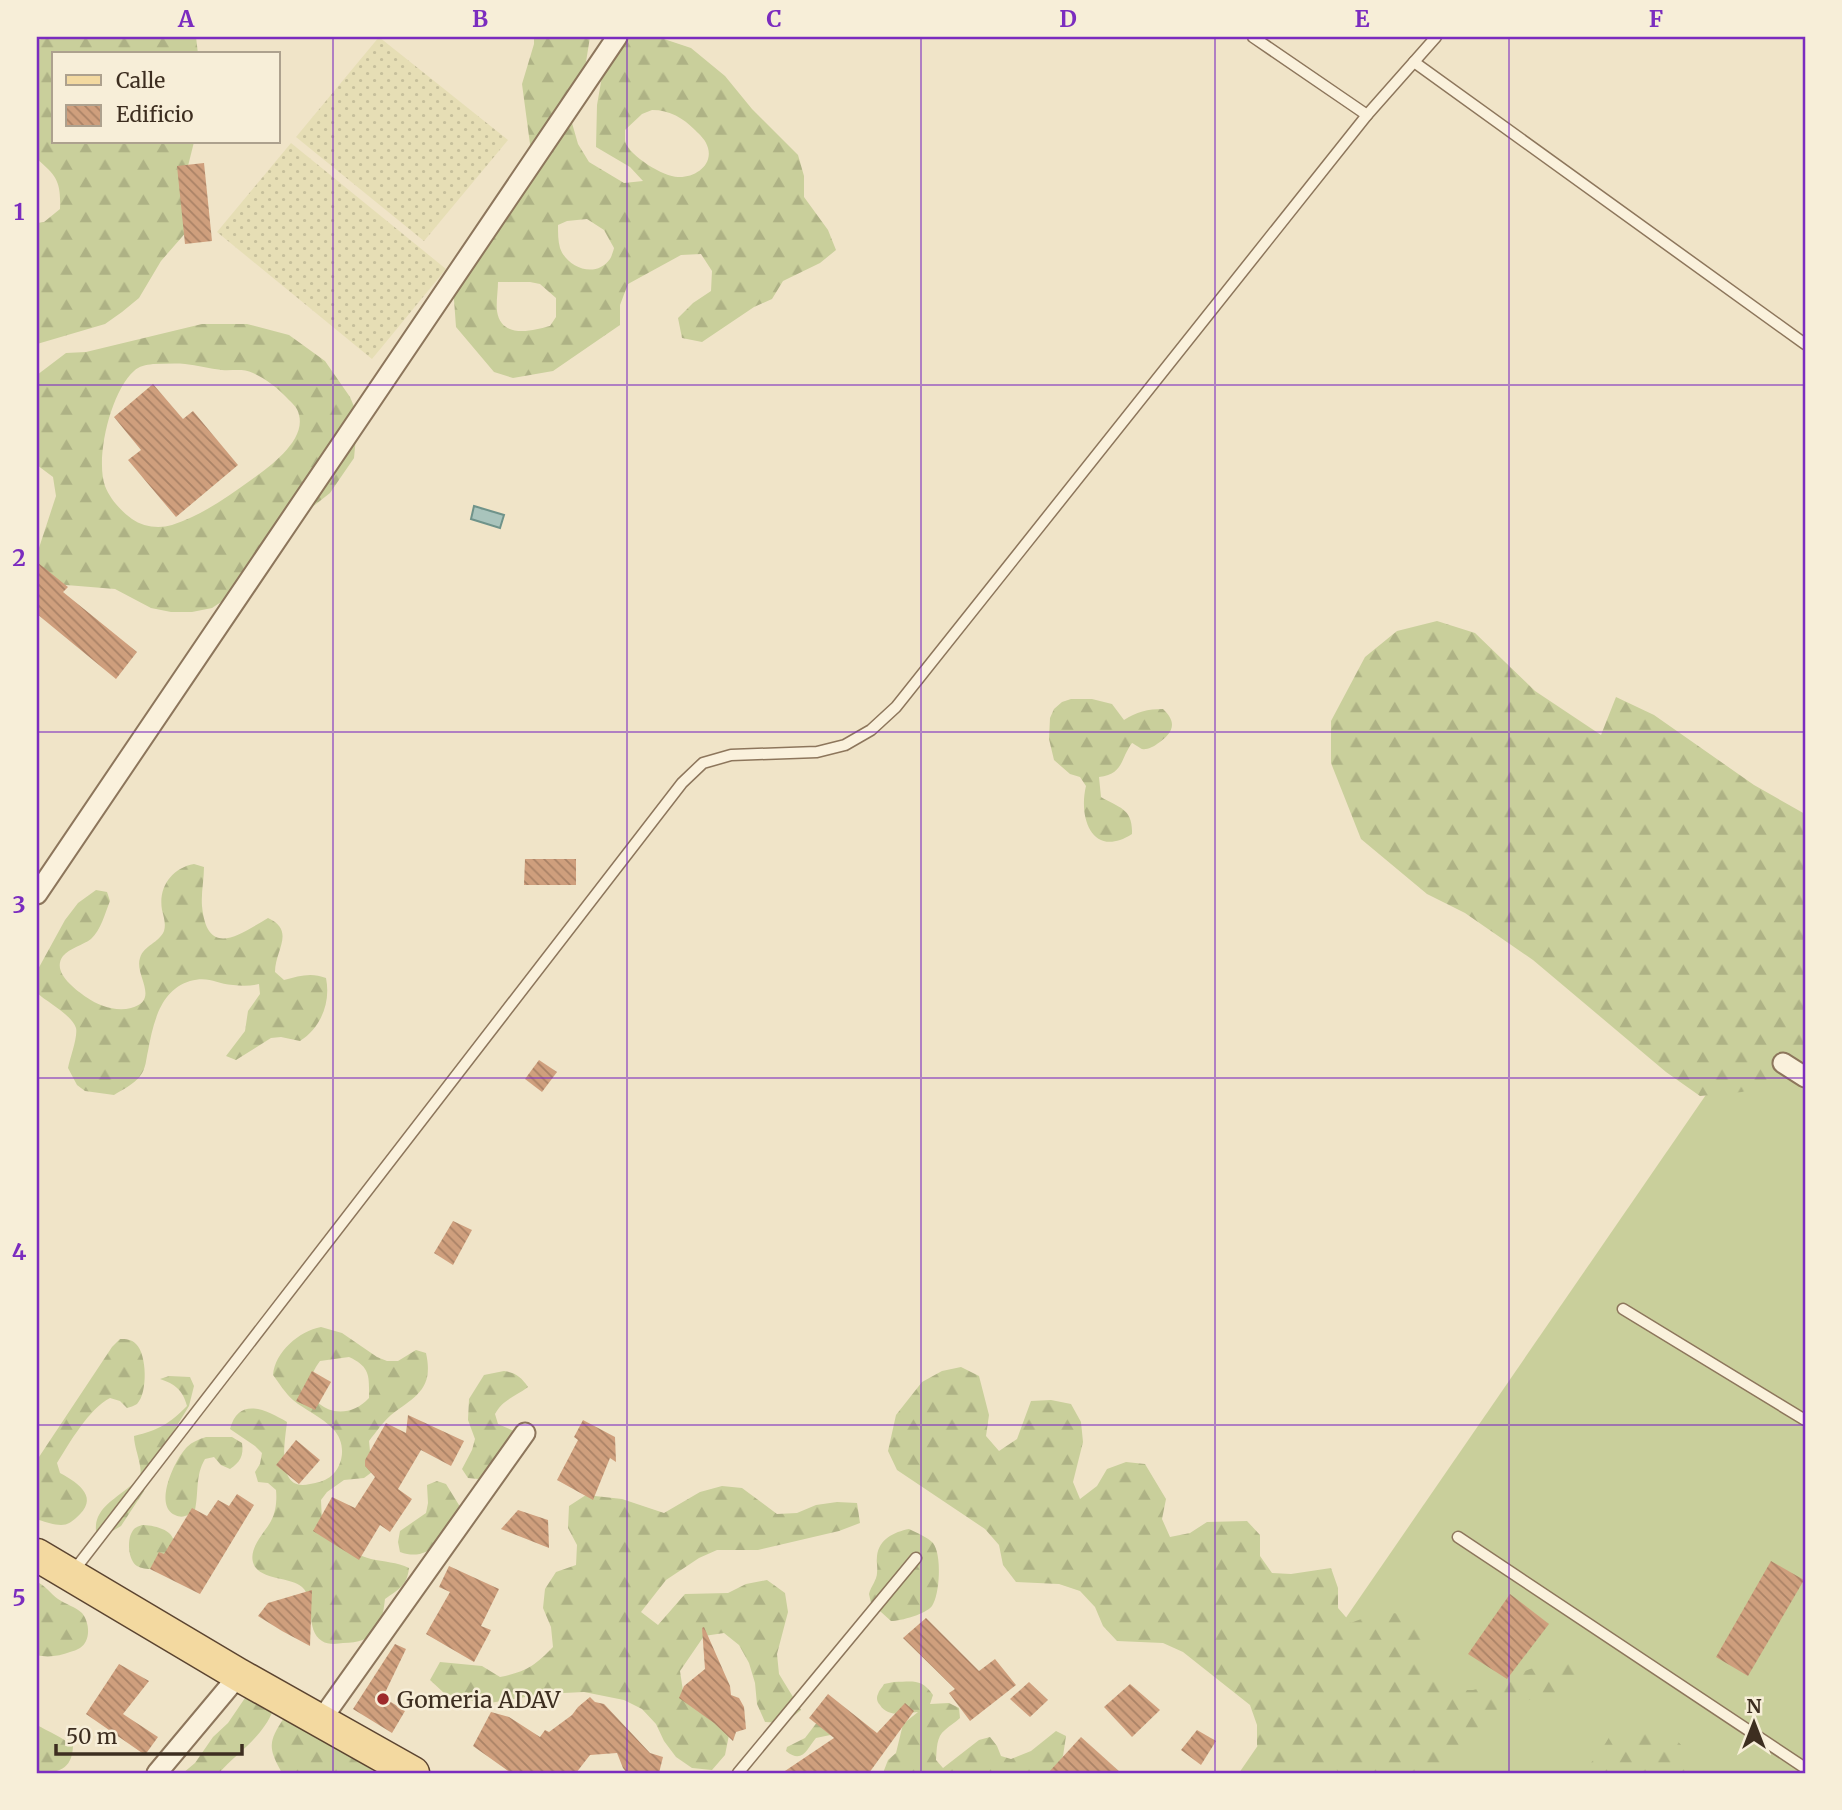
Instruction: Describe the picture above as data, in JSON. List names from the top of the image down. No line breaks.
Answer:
{"places":["Gomeria ADAV"],"legend":["Calle","Edificio"],"scale_bar":"50 m","north":"top","grid":{"columns":["A","B","C","D","E","F"],"rows":["1","2","3","4","5"]}}
